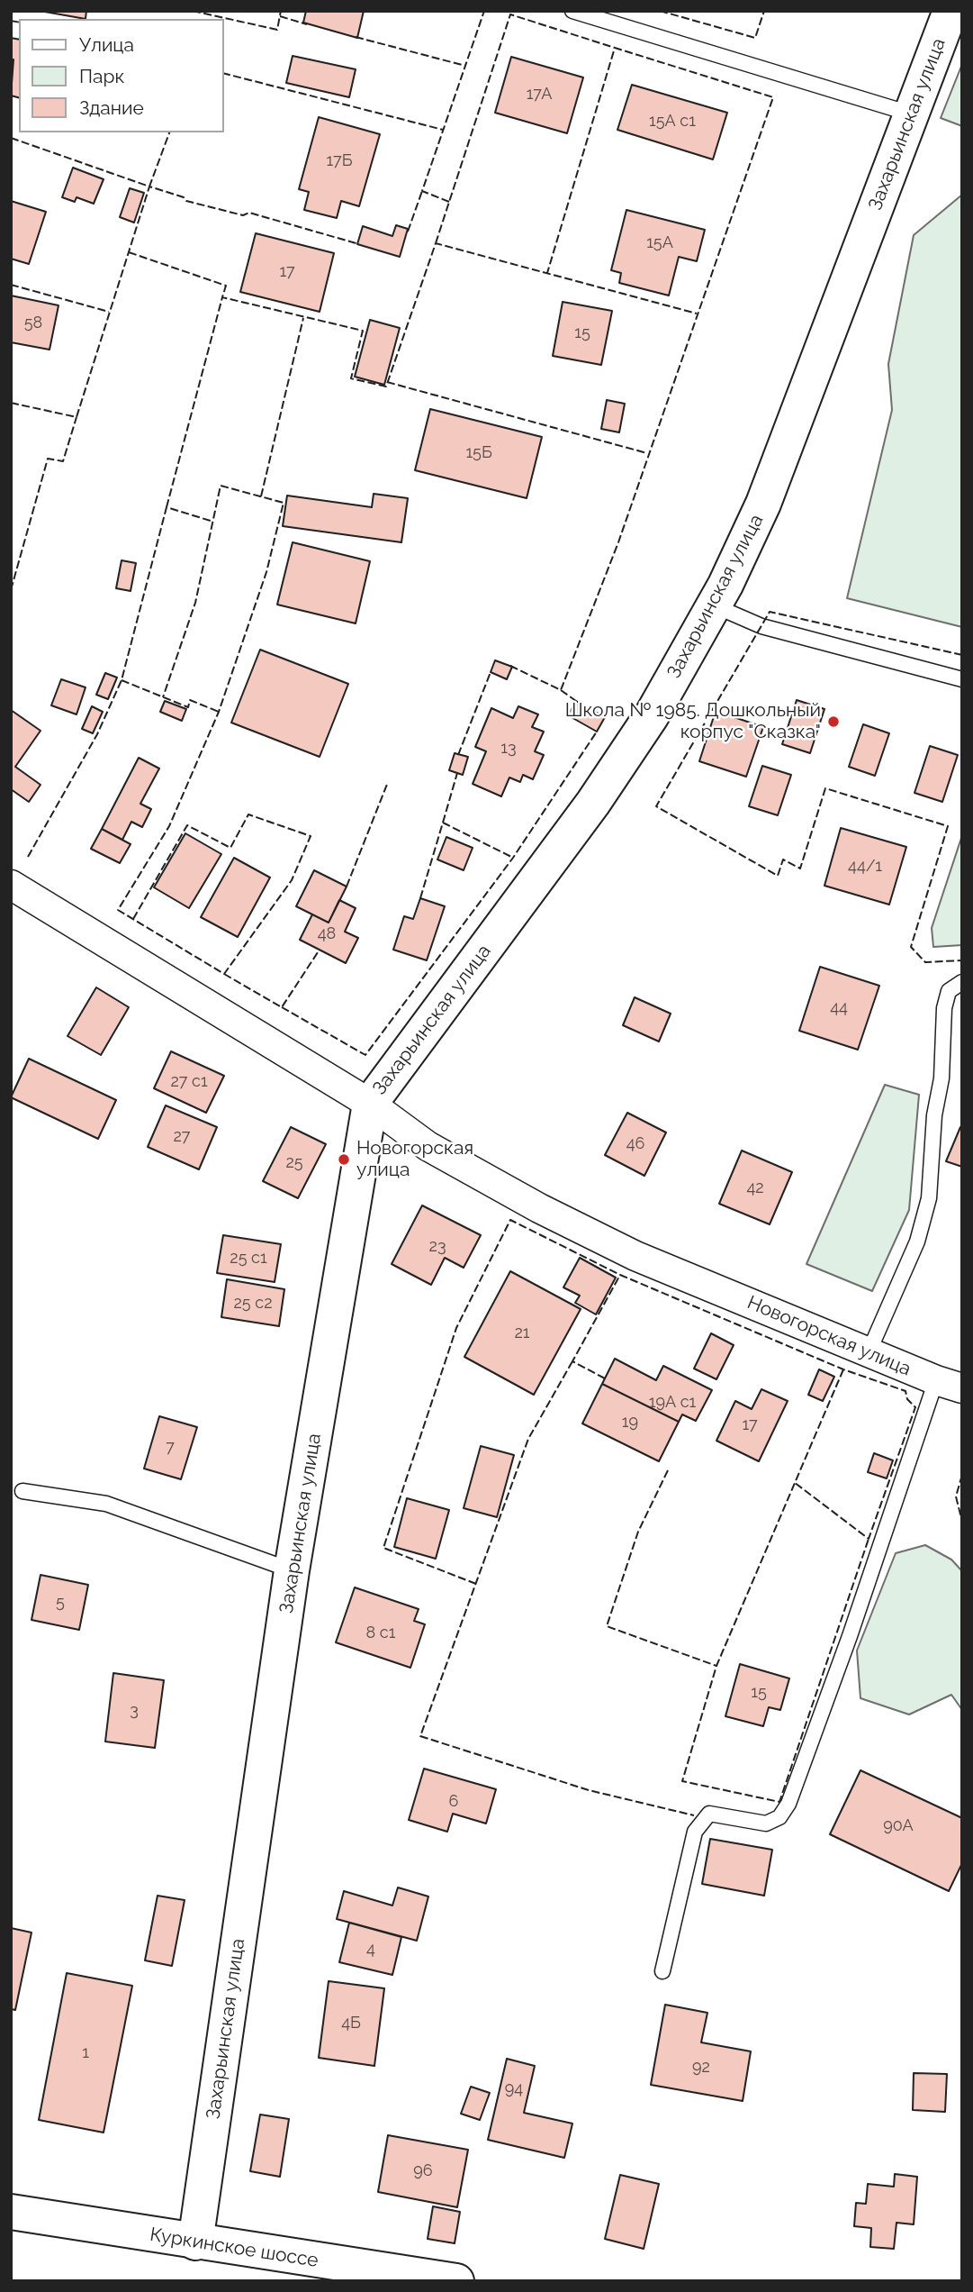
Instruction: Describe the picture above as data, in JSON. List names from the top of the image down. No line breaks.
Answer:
{"streets":{"street":["Захарьинская улица","Новогорская улица","Куркинское шоссе"]},"crossings":[["Захарьинская улица","Новогорская улица"],["Захарьинская улица","Куркинское шоссе"]],"places":["Школа № 1985. Дошкольный корпус \"Сказка\"","Новогорская улица"],"house_numbers":["17А","15А с1","17Б","15А","17","58","15","15Б","13","44/1","48","44","27 с1","27","46","25","42","23","25 с1","25 с2","21","19А с1","19","17","7","5","8 с1","15","3","6","90А","4","4Б","1","92","94","96"],"legend":["Улица","Парк","Здание"]}
